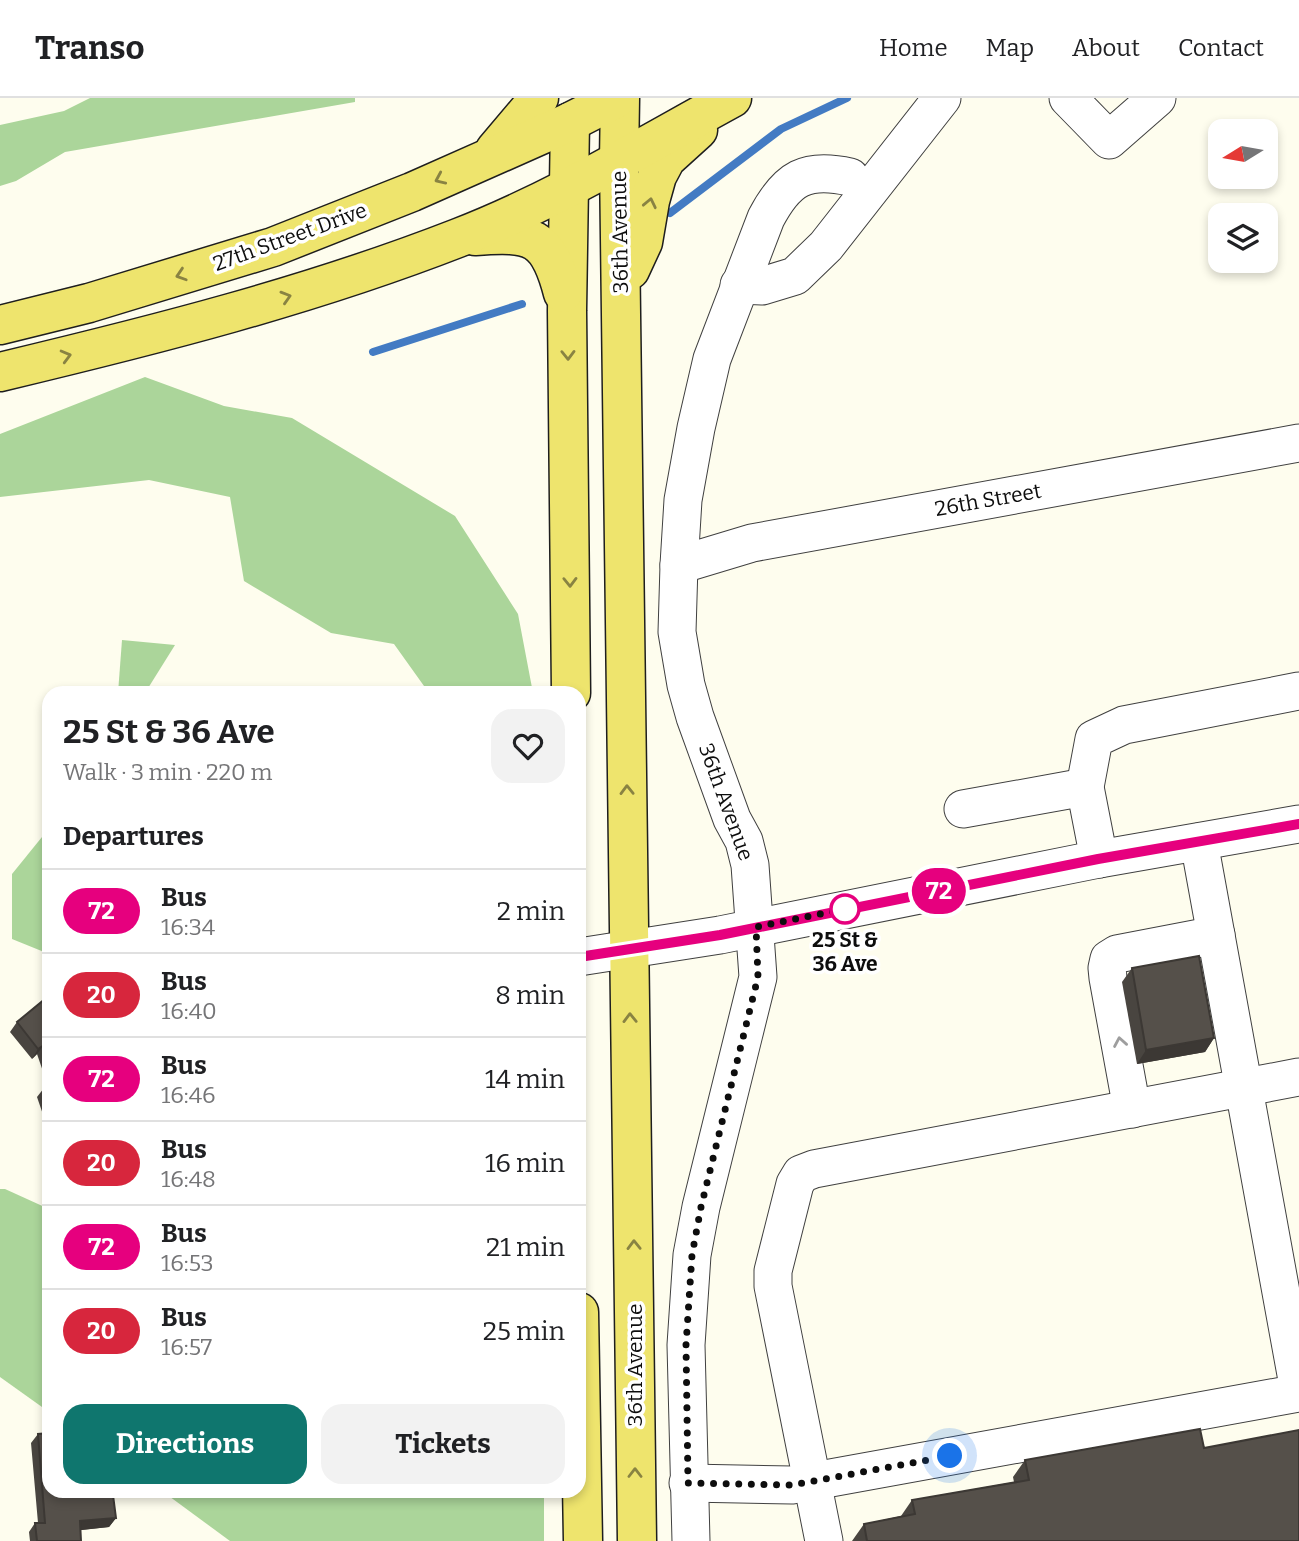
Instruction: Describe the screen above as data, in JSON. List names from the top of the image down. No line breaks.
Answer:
{"streets":{"main road":["36th Avenue","27th Street Drive"],"street":["26th Street"]},"crossings":[["36th Avenue","27th Street Drive"],["36th Avenue","26th Street"]],"places":["25 St & 36 Ave"],"lines":["bus line 72"],"north":"left","page":{"header":"Transo","nav":["Home","Map","About","Contact"],"on_map":"72","heading":[["25 St & 36 Ave","Walk · 3 min · 220 m"],"Departures"],"list":[{"mark":"72","name":"Bus","note":"16:34","value":"2 min"},{"mark":"20","name":"Bus","note":"16:40","value":"8 min"},{"mark":"72","name":"Bus","note":"16:46","value":"14 min"},{"mark":"20","name":"Bus","note":"16:48","value":"16 min"},{"mark":"72","name":"Bus","note":"16:53","value":"21 min"},{"mark":"20","name":"Bus","note":"16:57","value":"25 min"}],"buttons":["Directions","Tickets"]}}
